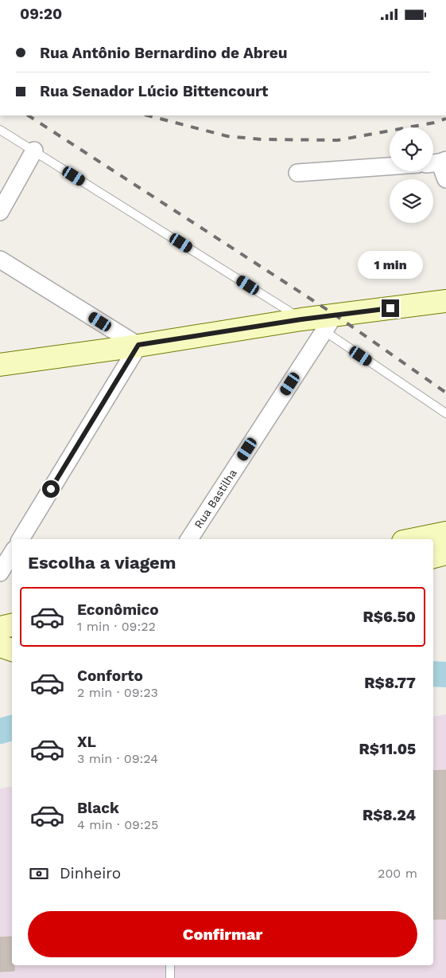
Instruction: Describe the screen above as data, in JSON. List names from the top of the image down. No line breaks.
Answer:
{"streets":{"street":["Rua Bastilha"]},"page":{"status":"09:20","banner":["Rua Antônio Bernardino de Abreu","Rua Senador Lúcio Bittencourt"],"bubble":"1 min","heading":"Escolha a viagem","list":[{"name":"Econômico","note":"1 min · 09:22","value":"R$6.50"},{"name":"Conforto","note":"2 min · 09:23","value":"R$8.77"},{"name":"XL","note":"3 min · 09:24","value":"R$11.05"},{"name":"Black","note":"4 min · 09:25","value":"R$8.24"}],"pay":["Dinheiro","200 m"],"buttons":"Confirmar"}}
